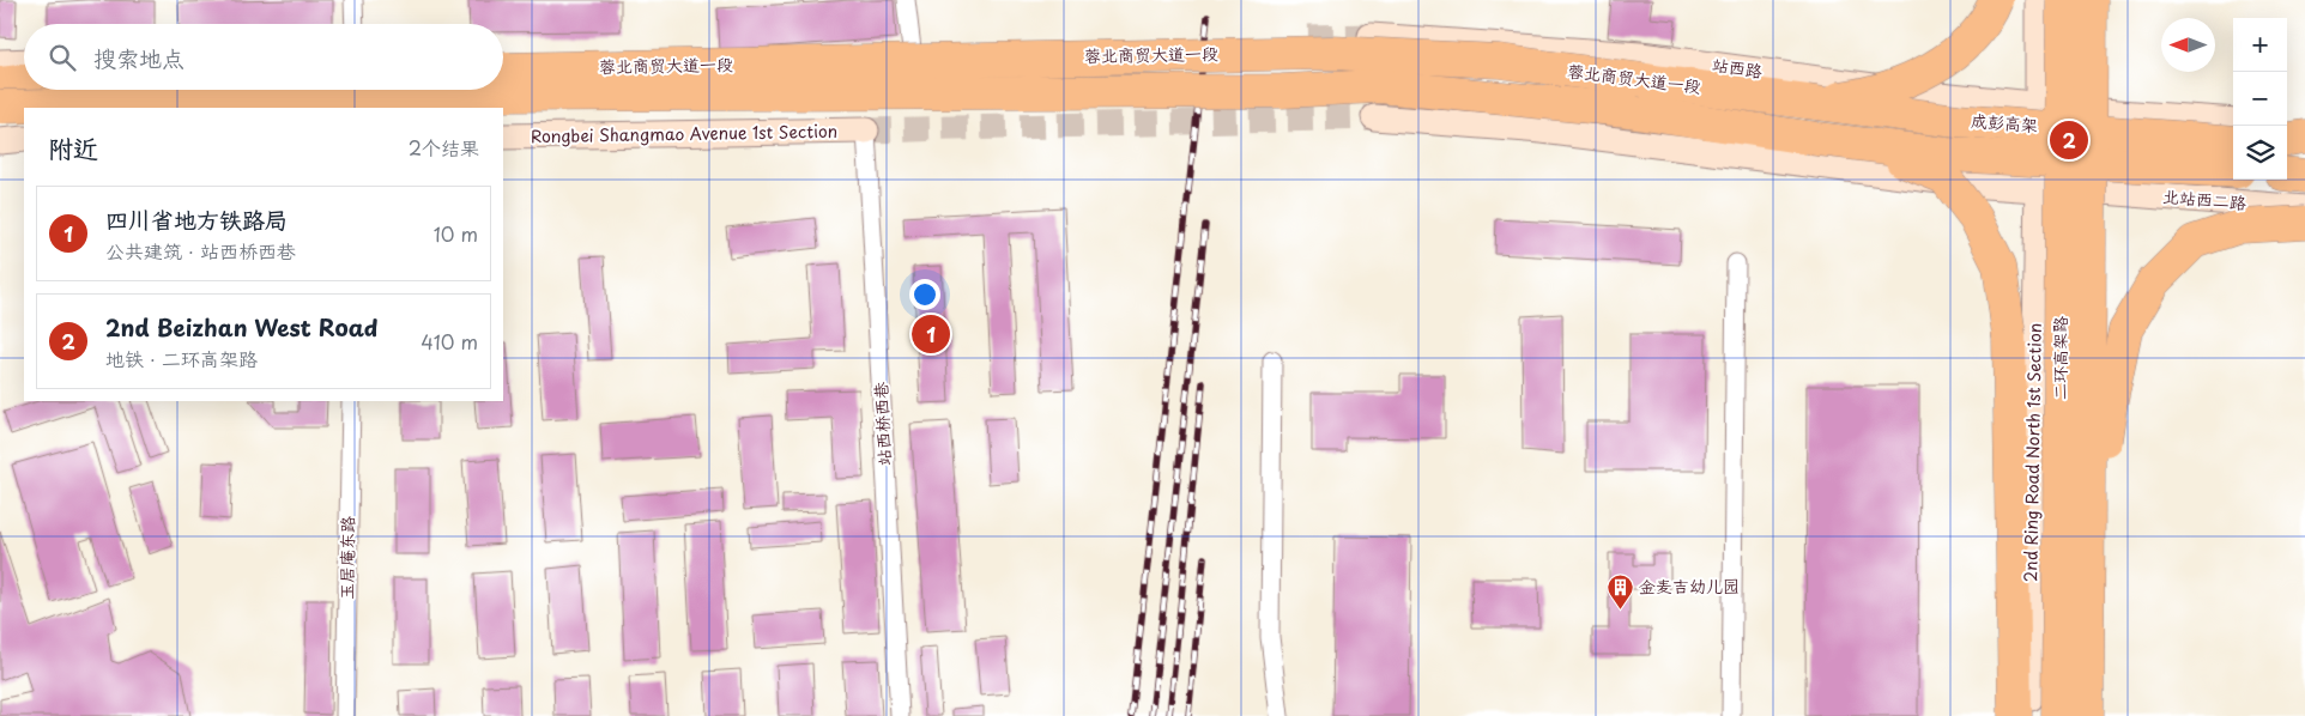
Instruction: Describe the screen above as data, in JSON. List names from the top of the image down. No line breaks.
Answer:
{"streets":{"highway":["蓉北商贸大道一段","成彭高架","二环高架路"],"main road":["站西路","Rongbei Shangmao Avenue 1st Section","北站西二路","2nd Ring Road North 1st Section"],"street":["站西桥西巷","玉居庵东路"]},"crossings":[["蓉北商贸大道一段","成彭高架"],["站西路","2nd Ring Road North 1st Section"],["Rongbei Shangmao Avenue 1st Section","站西桥西巷"]],"places":{"building":["金麦吉幼儿园"]},"north":"left","page":{"map_buttons":["+","−"],"search":"搜索地点","heading":["附近","2个结果"],"pins":["2","1"],"list":[{"mark":"1","name":"四川省地方铁路局","note":"公共建筑 · 站西桥西巷","value":"10 m"},{"mark":"2","name":"2nd Beizhan West Road","note":"地铁 · 二环高架路","value":"410 m"}]}}
